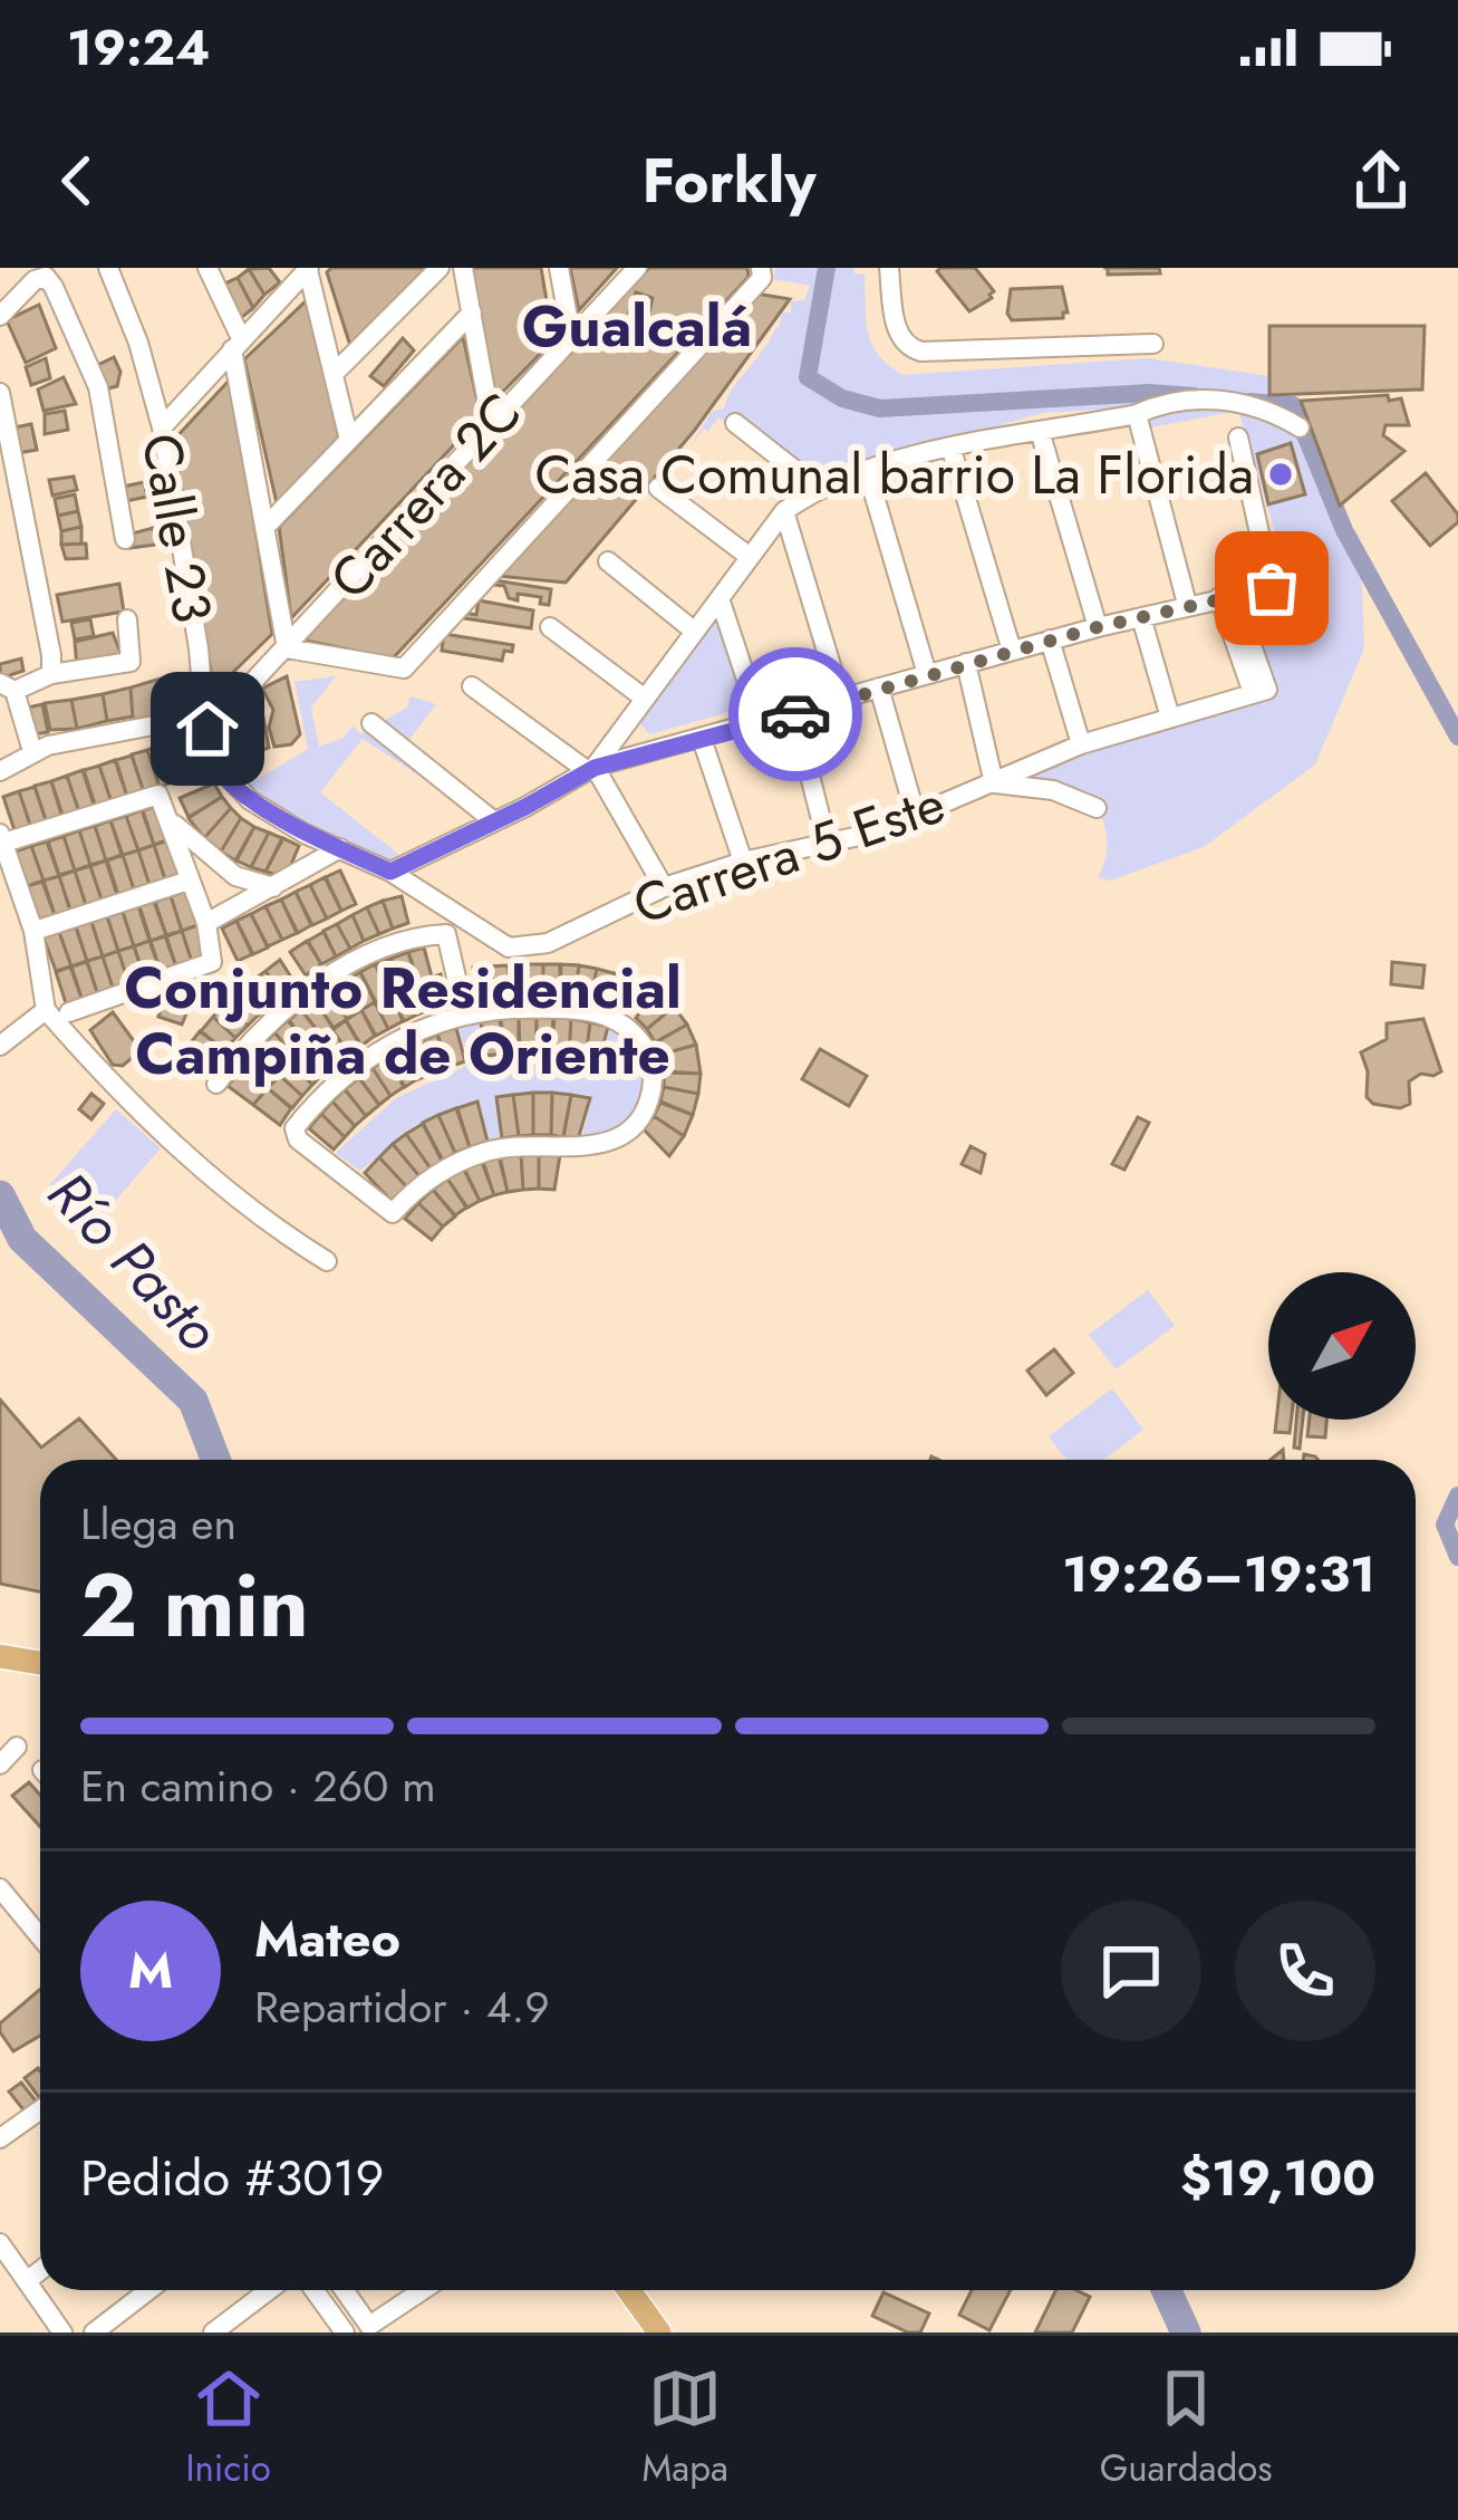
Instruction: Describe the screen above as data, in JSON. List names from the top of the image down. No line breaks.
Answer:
{"streets":{"street":["Carrera 2C","Calle 23","Carrera 5 Este"]},"crossings":[["Carrera 2C","Calle 23"],["Calle 23","Carrera 5 Este"]],"districts":["Gualcalá","Conjunto Residencial Campiña de Oriente"],"water":["Río Pasto"],"places":["Casa Comunal barrio La Florida"],"north":"top right","page":{"status":"19:24","header":"Forkly","heading":["2 min","Llega en","19:26–19:31"],"panel":["Mateo","Repartidor · 4.9","Pedido #3019","$19,100"],"bar":"En camino · 260 m","round":"M","tabs":["Inicio","Mapa","Guardados"]}}
